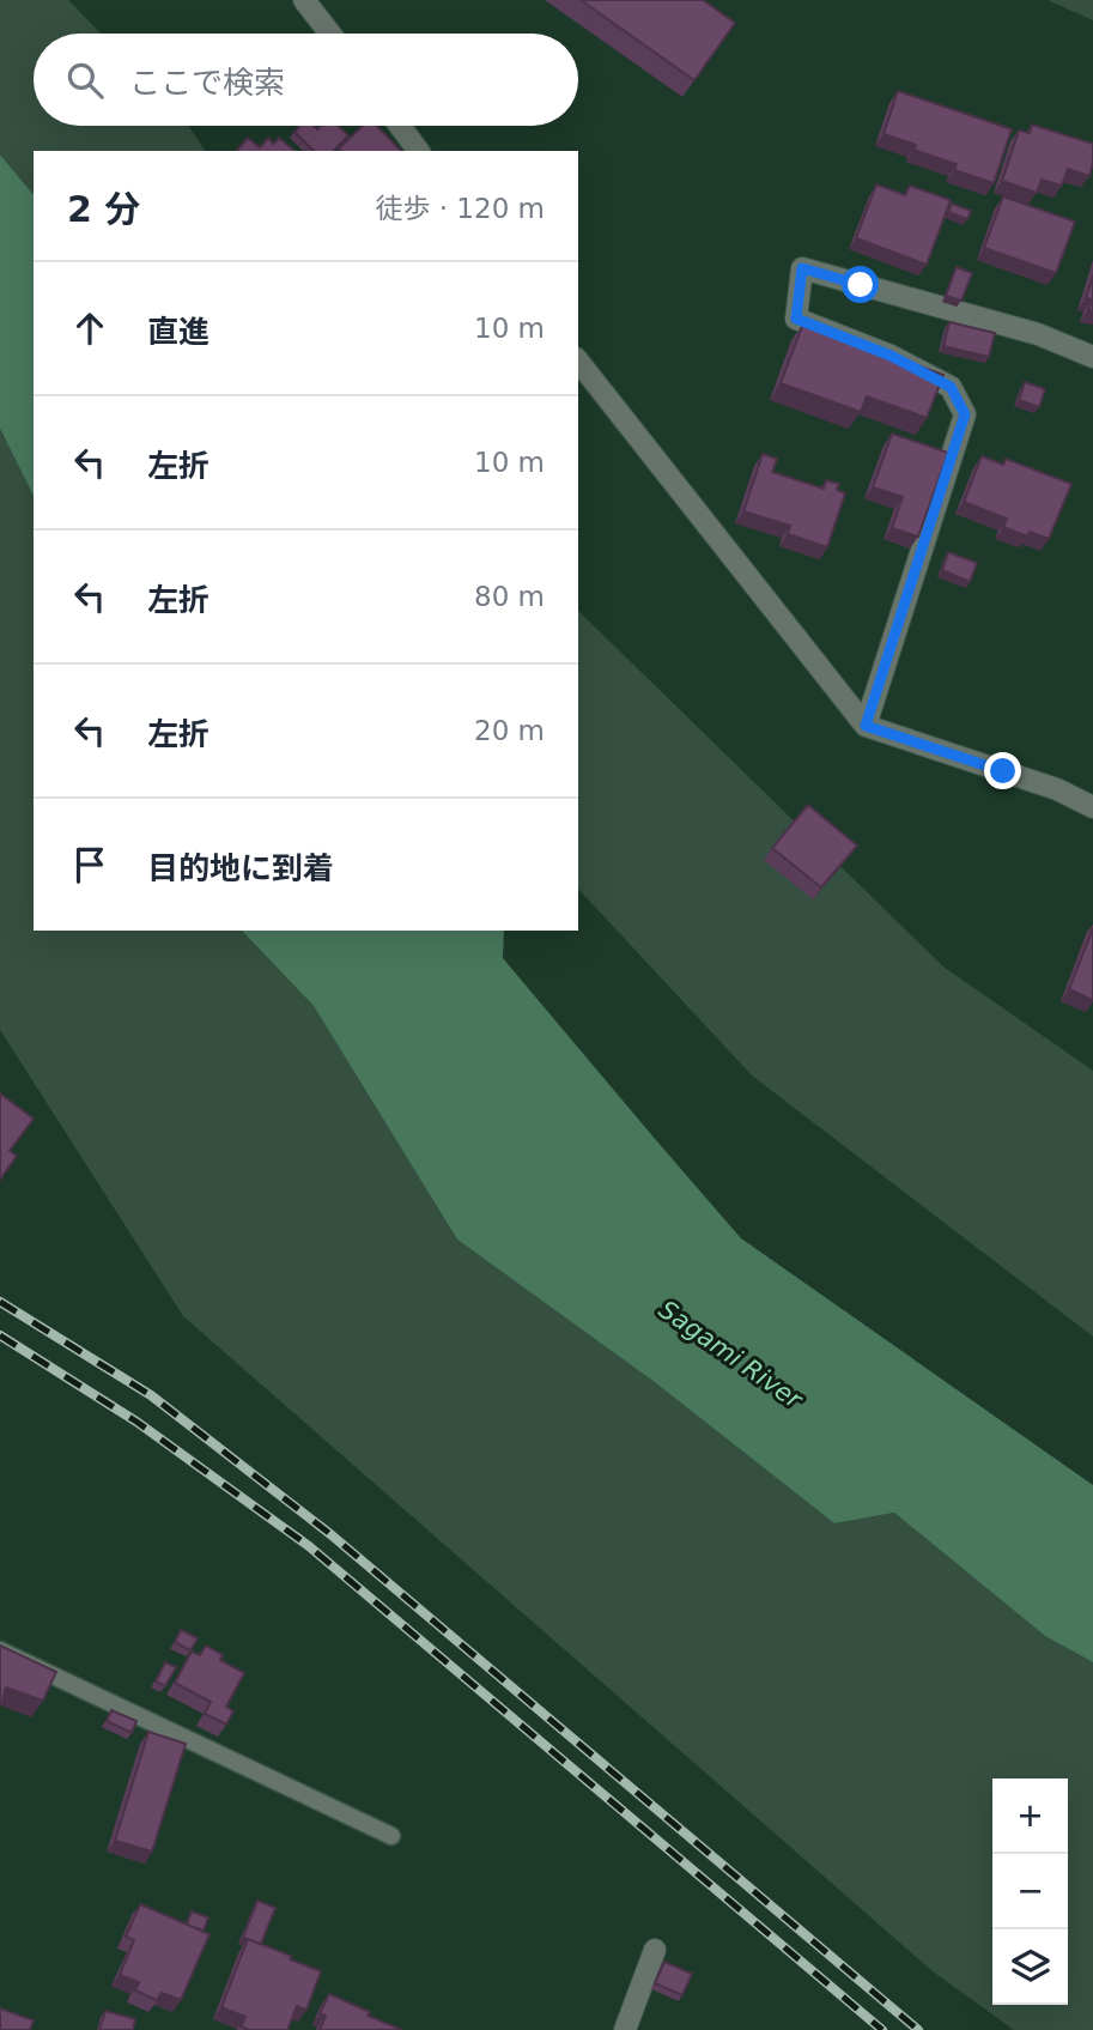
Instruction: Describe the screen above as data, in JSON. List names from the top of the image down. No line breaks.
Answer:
{"water":["Sagami River"],"page":{"search":"ここで検索","heading":["2 分","徒歩 · 120 m"],"list":[["直進","10 m"],["左折","10 m"],["左折","80 m"],["左折","20 m"],"目的地に到着"],"map_buttons":["+","−"]}}
